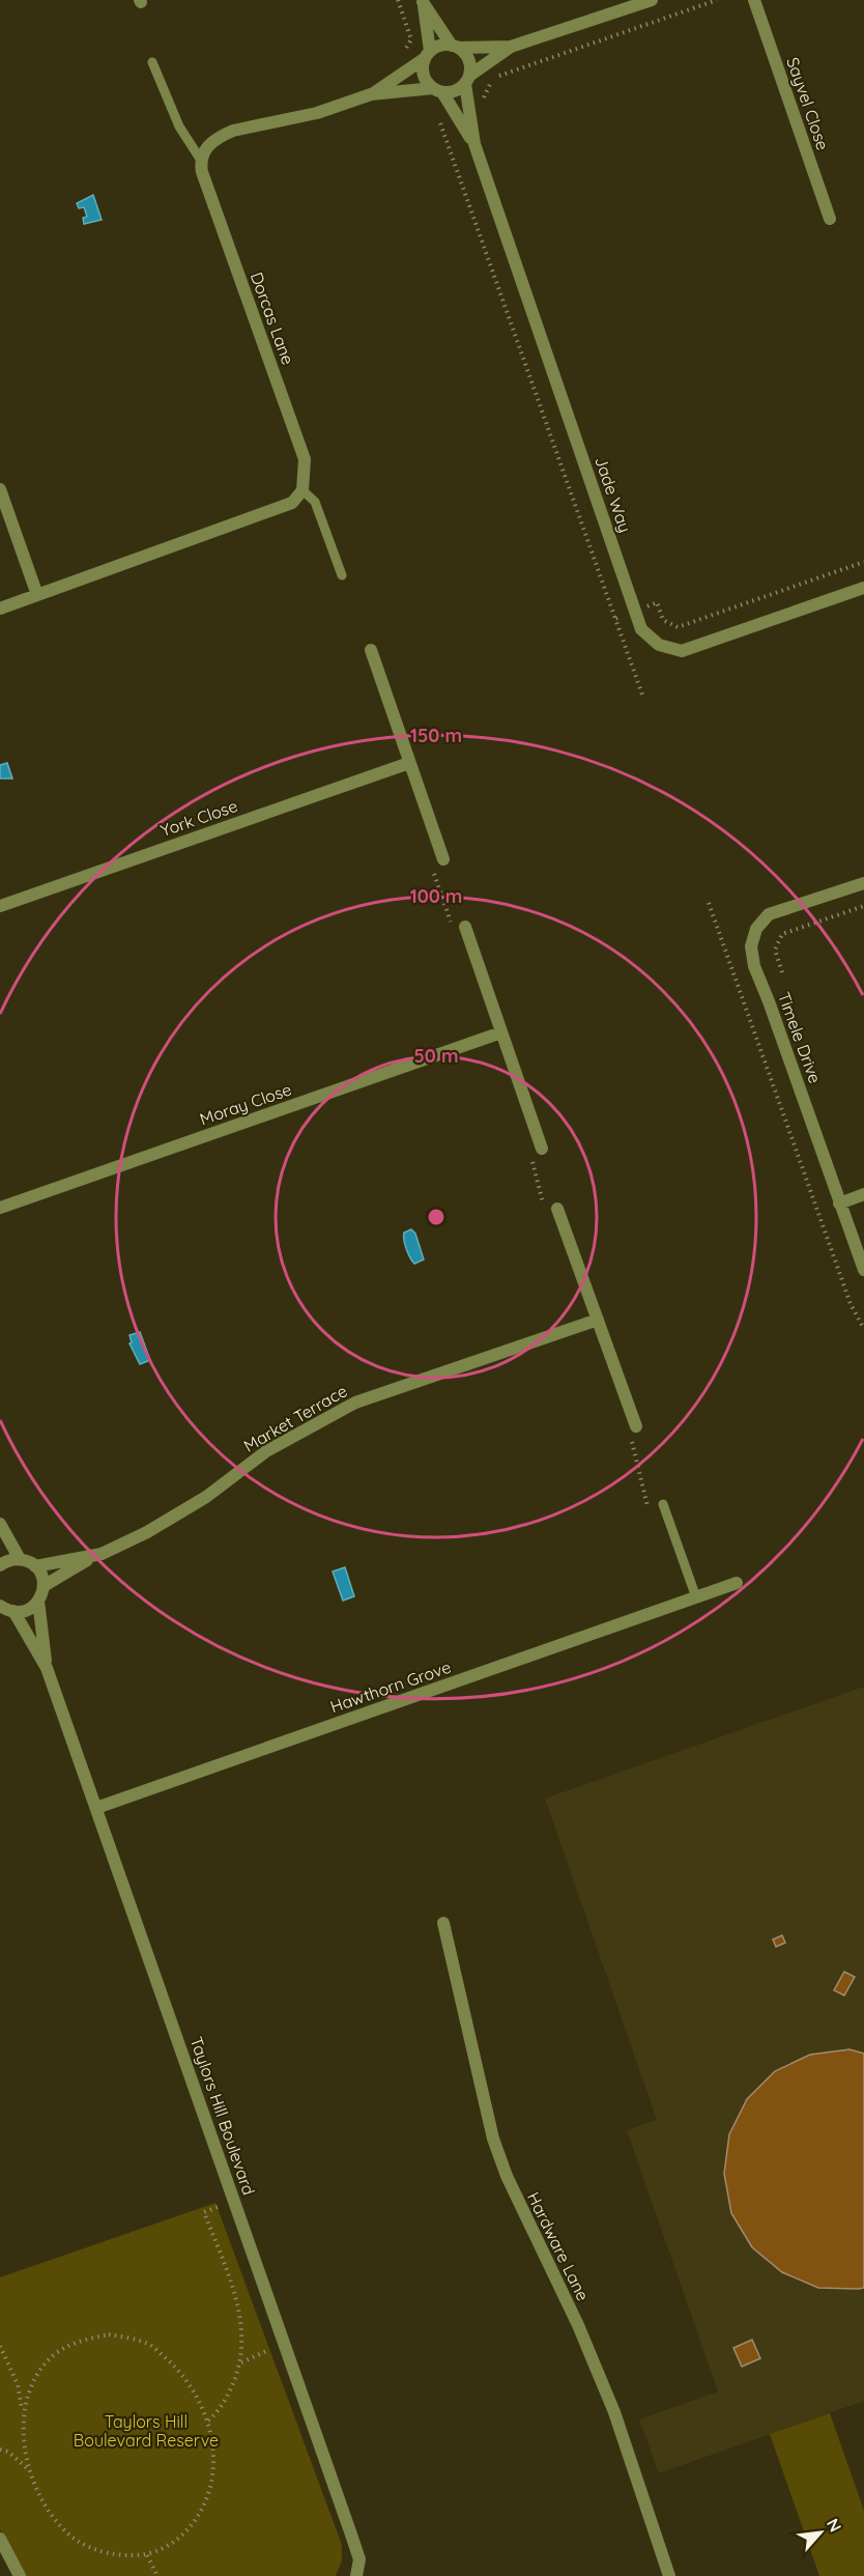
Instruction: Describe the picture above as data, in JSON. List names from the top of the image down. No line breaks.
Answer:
{"streets":{"street":["Sayvel Close","Dorcas Lane","Jade Way","York Close","Timele Drive","Moray Close","Market Terrace","Hawthorn Grove","Taylors Hill Boulevard","Hardware Lane"]},"crossings":[["Hawthorn Grove","Taylors Hill Boulevard"]],"parks":["Taylors Hill Boulevard Reserve"],"north":"top right","rings":["150 m","100 m","50 m"]}
